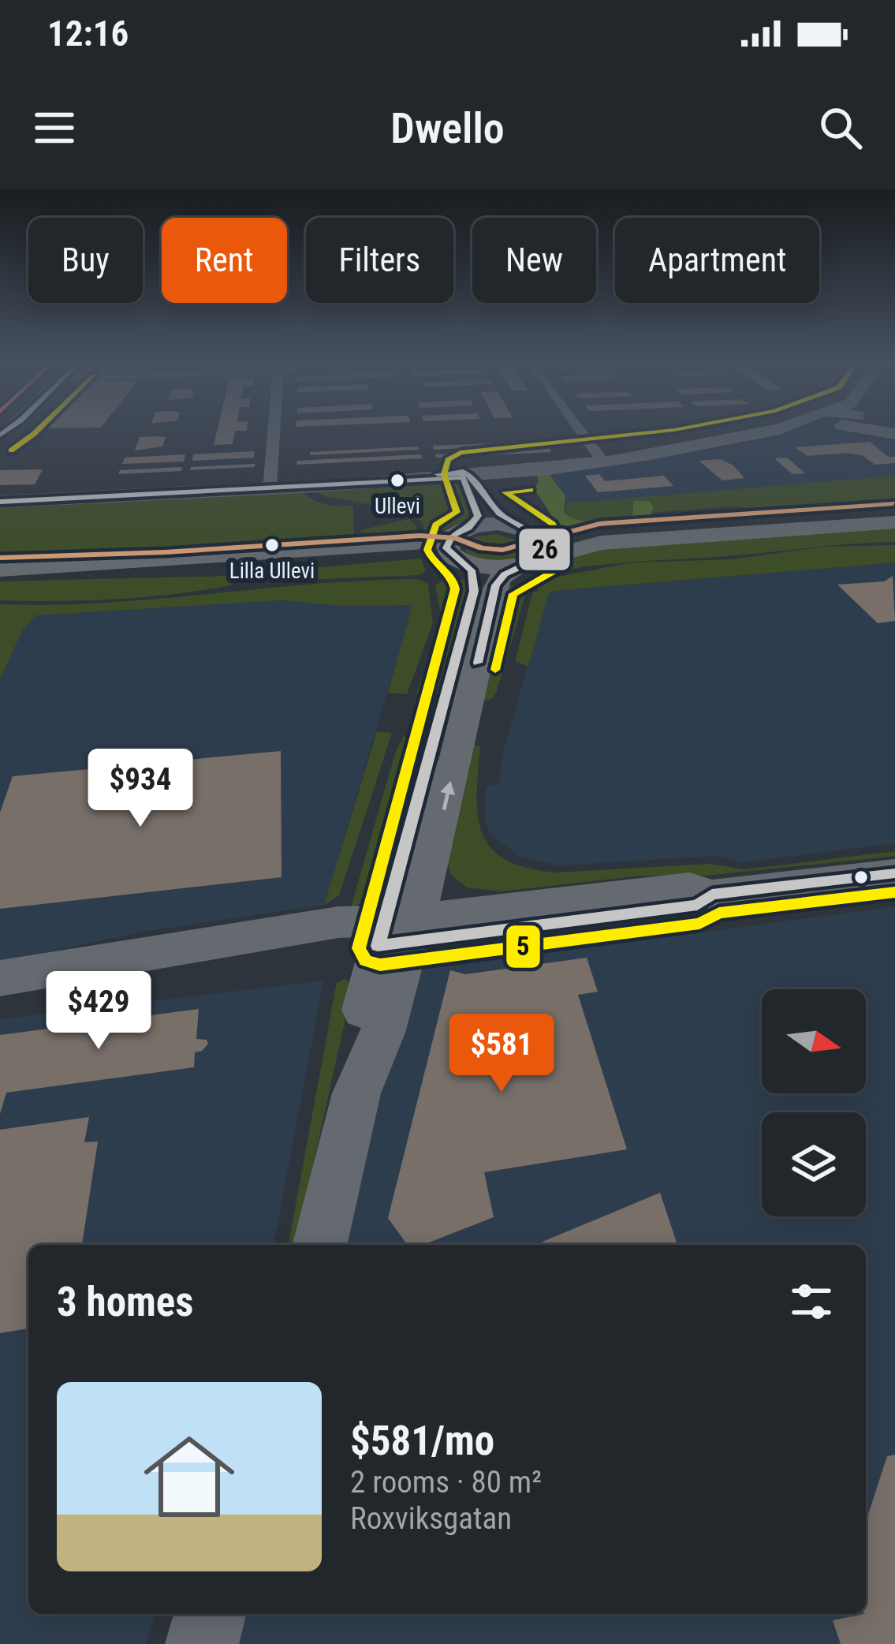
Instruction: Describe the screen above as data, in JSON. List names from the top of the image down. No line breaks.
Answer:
{"places":["Ullevi","Lilla Ullevi"],"lines":["transit line 26","transit line 5"],"north":"right","page":{"status":"12:16","header":"Dwello","chip":["Buy","Rent","Filters","New","Apartment"],"price":["$934","$429","$581"],"heading":"3 homes","list":[{"name":"$581/mo","note":"2 rooms · 80 m² · Roxviksgatan"}]}}
